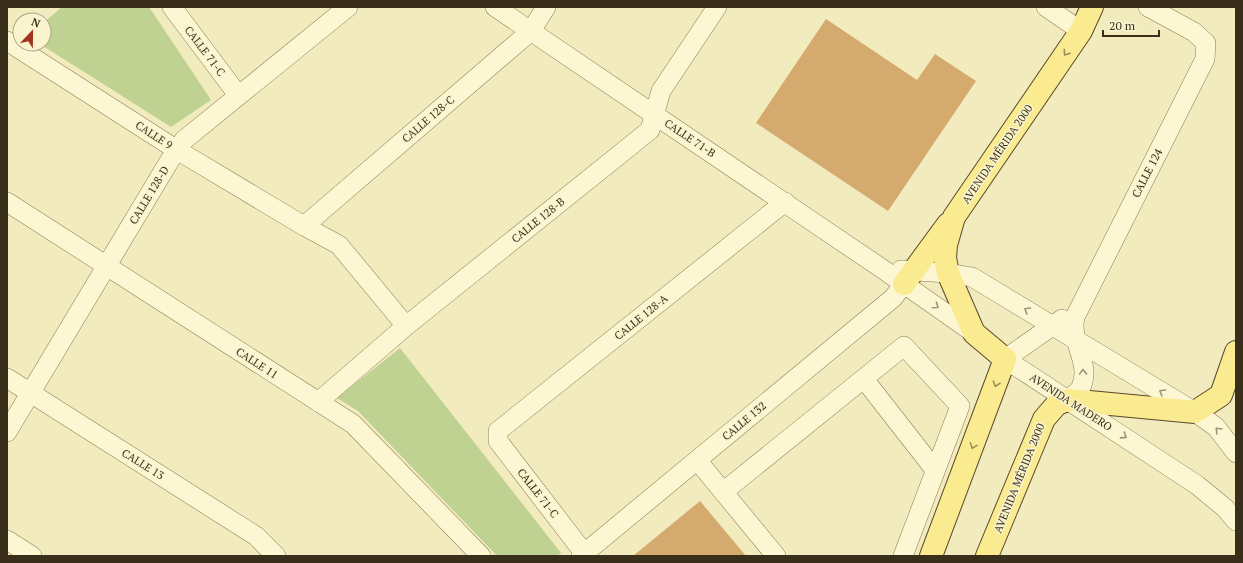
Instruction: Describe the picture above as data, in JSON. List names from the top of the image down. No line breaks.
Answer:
{"streets":{"main road":["AVENIDA MÉRIDA 2000","AVENIDA MADERO"],"street":["CALLE 71-C","CALLE 128-C","CALLE 9","CALLE 71-B","CALLE 124","CALLE 128-D","CALLE 128-B","CALLE 128-A","CALLE 11","CALLE 132","CALLE 13"]},"crossings":[["CALLE 71-C","CALLE 128-D"],["CALLE 71-C","CALLE 128-A"],["CALLE 71-C","CALLE 132"],["CALLE 128-C","CALLE 9"],["CALLE 128-C","CALLE 71-B"],["CALLE 9","CALLE 128-D"],["CALLE 71-B","CALLE 128-B"],["CALLE 71-B","CALLE 128-A"],["CALLE 71-B","AVENIDA MADERO"],["CALLE 71-B","CALLE 132"],["AVENIDA MÉRIDA 2000","CALLE 124"],["AVENIDA MÉRIDA 2000","AVENIDA MADERO"],["CALLE 124","AVENIDA MADERO"],["CALLE 128-D","CALLE 11"],["CALLE 128-D","CALLE 13"],["CALLE 128-B","CALLE 11"],["AVENIDA MADERO","CALLE 132"]],"one_way":["AVENIDA MÉRIDA 2000"],"scale_bar":"20 m","north":"top"}
